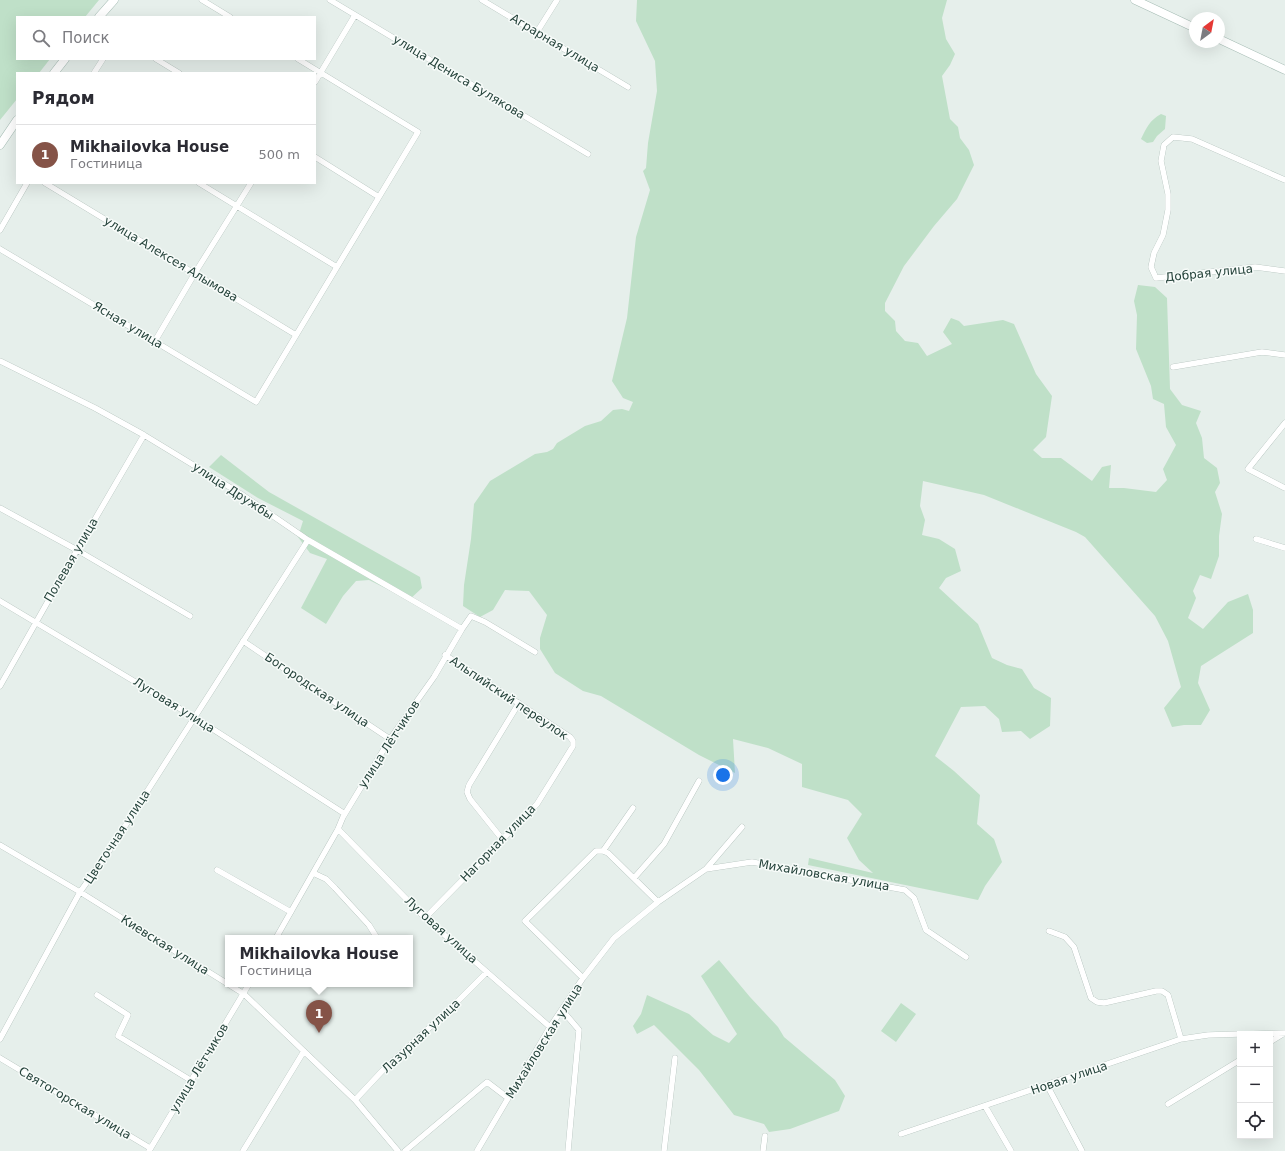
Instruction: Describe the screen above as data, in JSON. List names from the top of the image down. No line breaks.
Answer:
{"streets":{"street":["Аграрная улица","улица Дениса Булякова","улица Алексея Алымова","Добрая улица","Ясная улица","улица Дружбы","Полевая улица","Богородская улица","Альпийский переулок","Луговая улица","улица Лётчиков","Цветочная улица","Нагорная улица","Михайловская улица","Киевская улица","Лазурная улица","Новая улица","Святогорская улица"]},"crossings":[["улица Алексея Алымова","Ясная улица"],["улица Дружбы","Полевая улица"],["улица Дружбы","улица Лётчиков"],["улица Дружбы","Цветочная улица"],["Полевая улица","Луговая улица"],["Богородская улица","улица Лётчиков"],["Богородская улица","Цветочная улица"],["Альпийский переулок","улица Лётчиков"],["Альпийский переулок","Нагорная улица"],["Луговая улица","улица Лётчиков"],["Луговая улица","Цветочная улица"],["Луговая улица","Нагорная улица"],["Луговая улица","Михайловская улица"],["Луговая улица","Лазурная улица"],["улица Лётчиков","Киевская улица"],["улица Лётчиков","Святогорская улица"],["Цветочная улица","Киевская улица"],["Киевская улица","Лазурная улица"]],"north":"top right","page":{"search":"Поиск","heading":"Рядом","list":[{"mark":"1","name":"Mikhailovka House","note":"Гостиница","value":"500 m"}],"popup":["Mikhailovka House","Гостиница"],"pins":"1","map_buttons":["+","−"]}}
